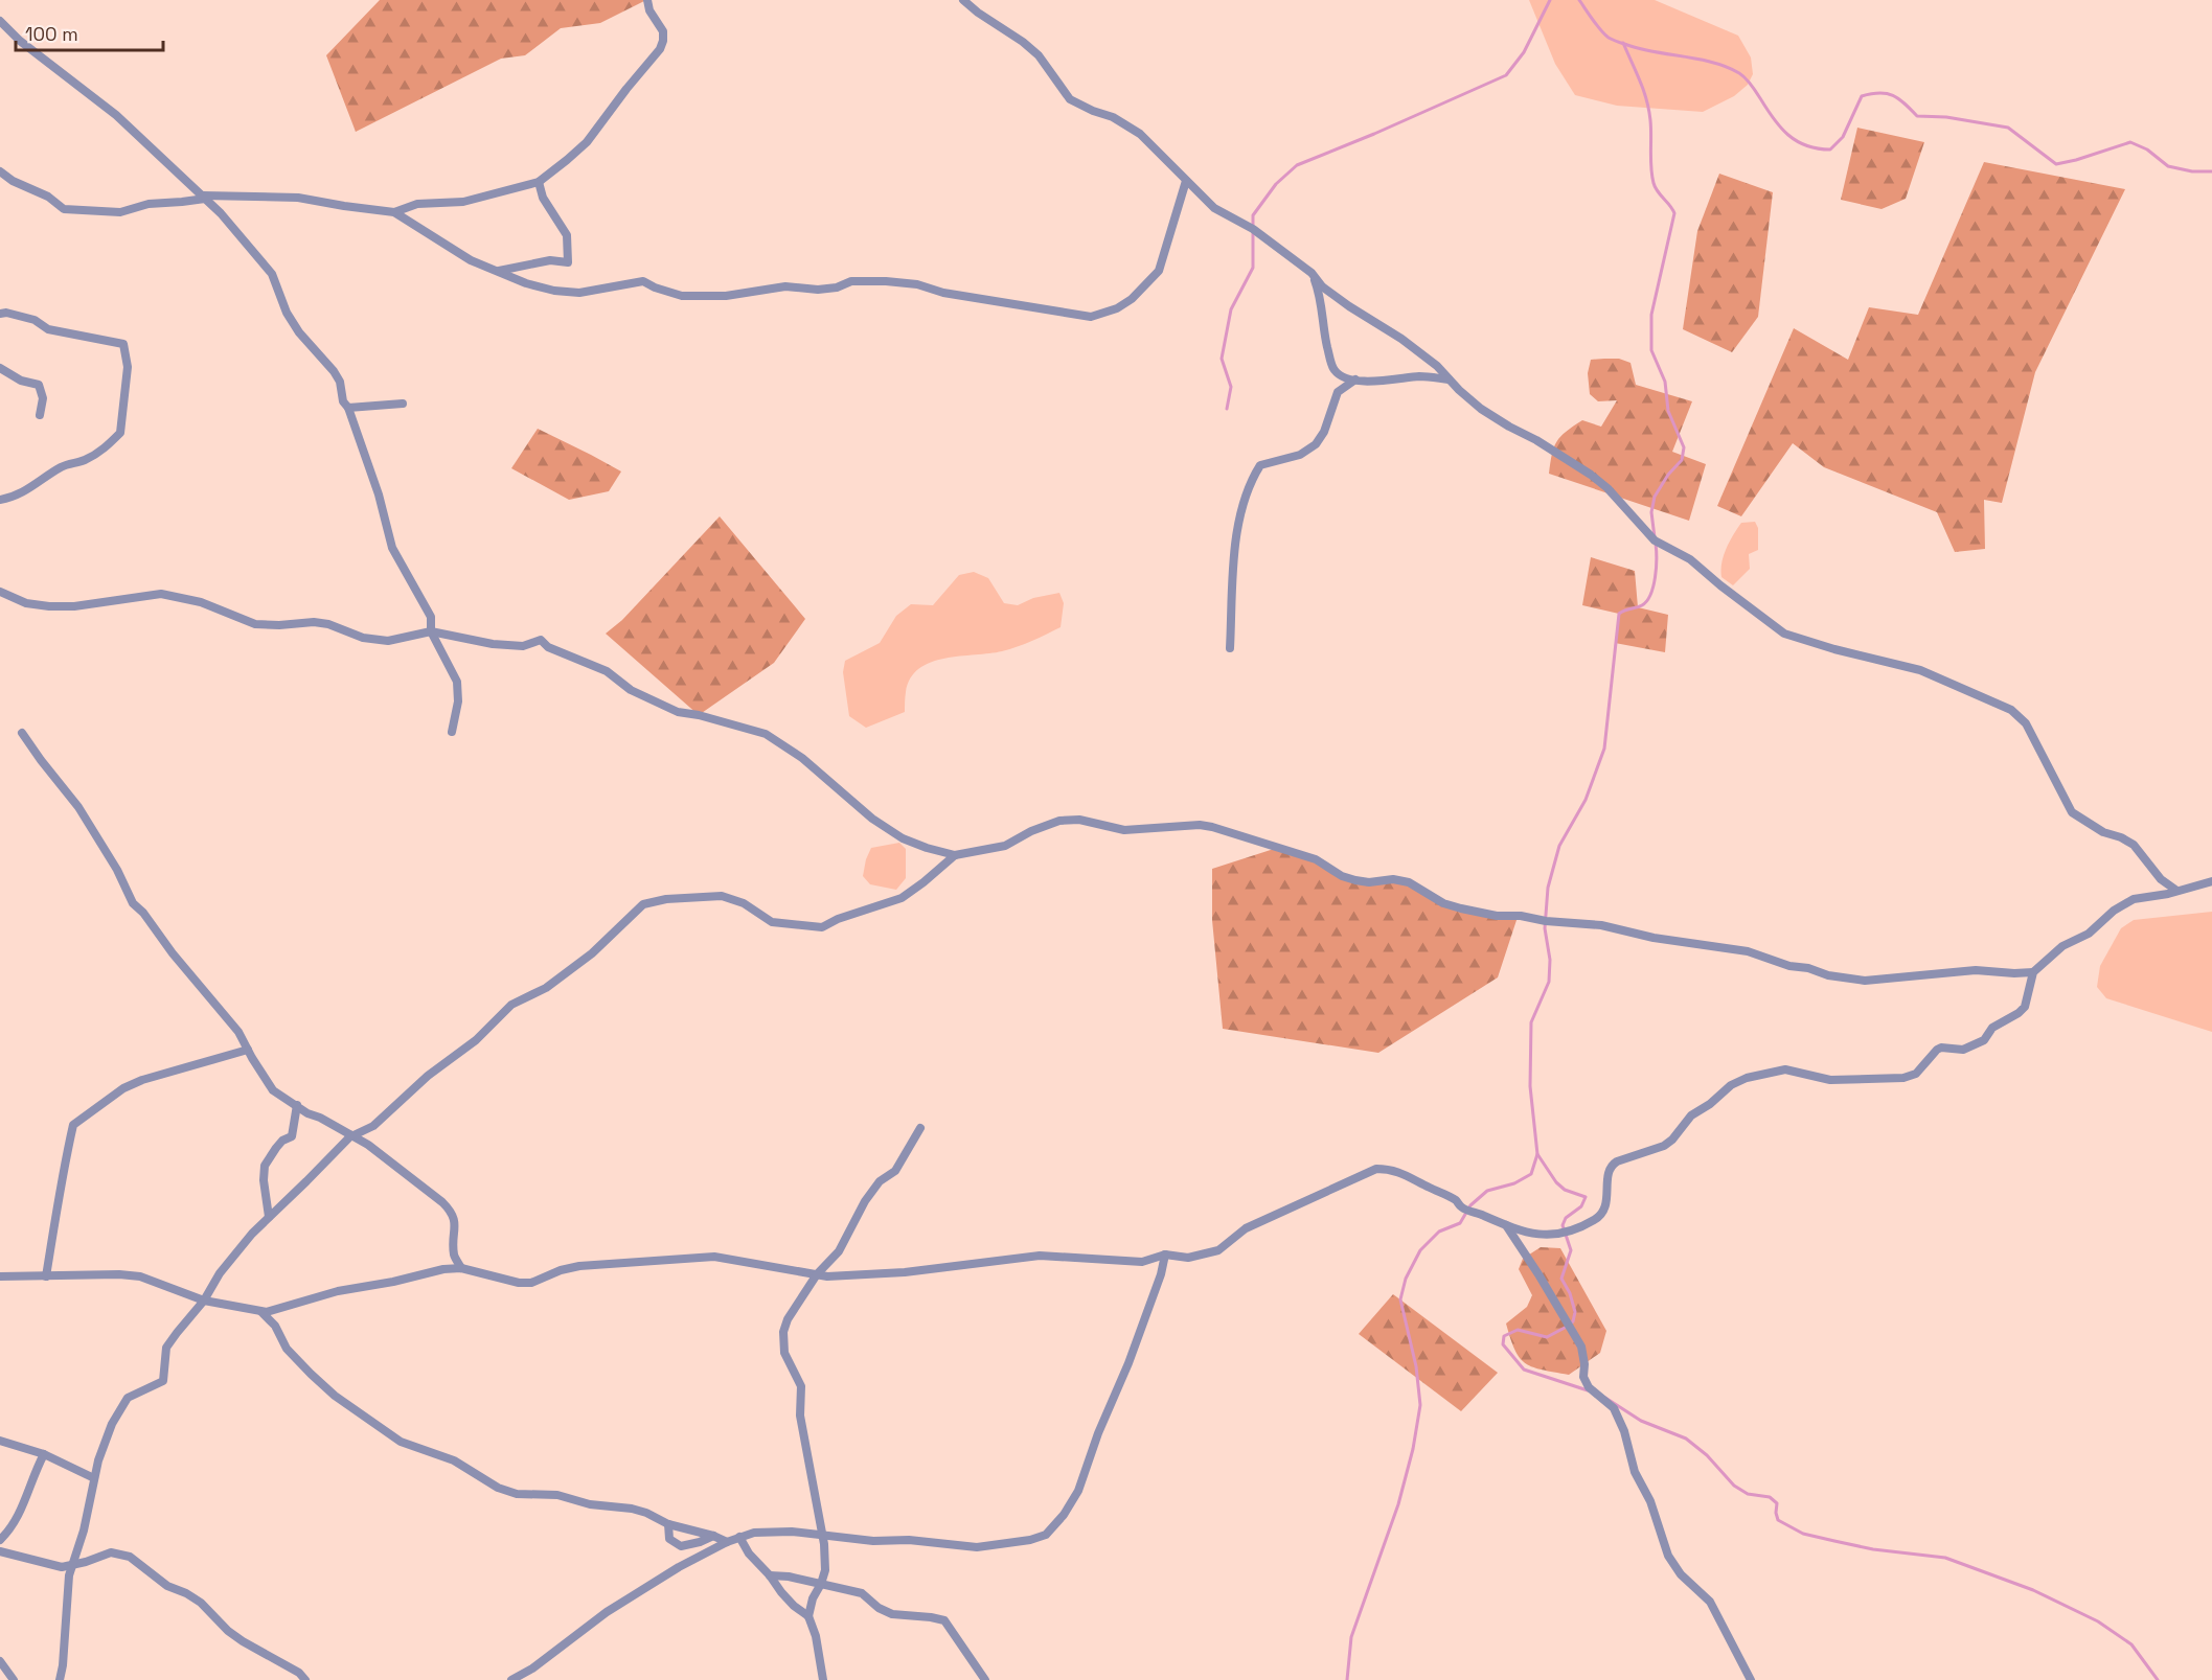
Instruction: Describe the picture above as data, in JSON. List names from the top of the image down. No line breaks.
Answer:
{"scale_bar":"100 m"}
